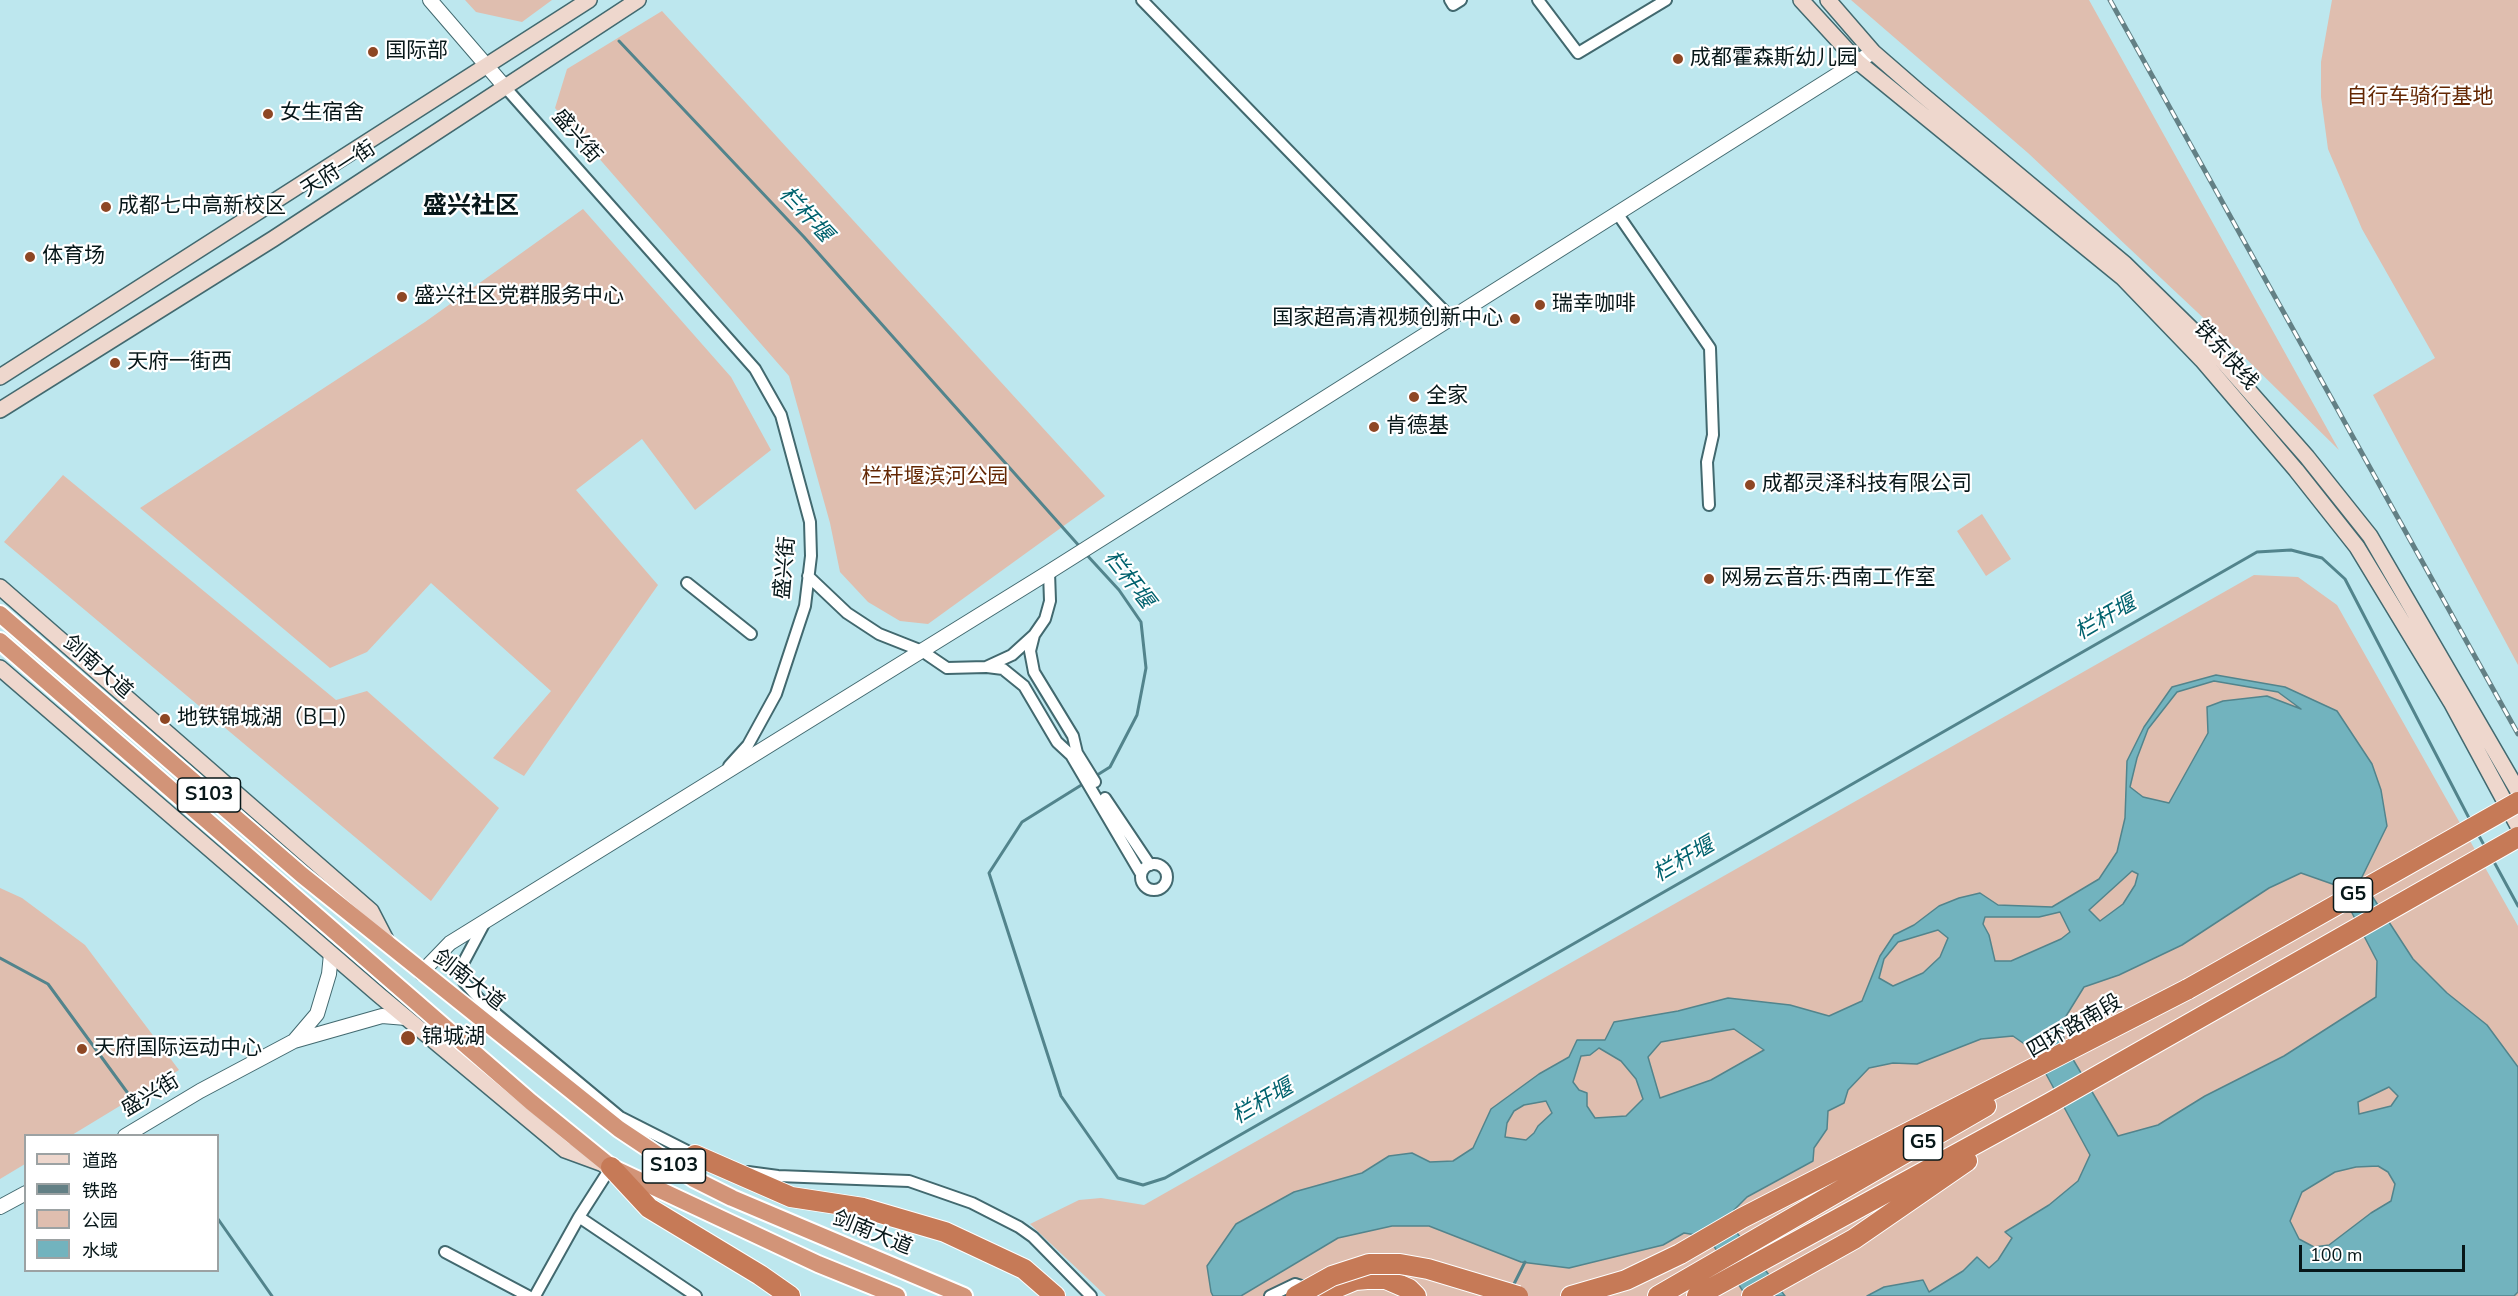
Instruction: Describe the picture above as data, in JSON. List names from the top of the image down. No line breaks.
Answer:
{"streets":{"highway":["剑南大道","S103","G5","四环路南段"],"main road":["天府一街","铁东快线"],"street":["盛兴街"]},"crossings":[["盛兴街","天府一街"],["盛兴街","剑南大道"]],"districts":["盛兴社区"],"water":["栏杆堰"],"parks":["自行车骑行基地","栏杆堰滨河公园"],"places":["国际部","成都霍森斯幼儿园","女生宿舍","成都七中高新校区","体育场","盛兴社区党群服务中心","瑞幸咖啡","国家超高清视频创新中心","天府一街西","全家","肯德基","成都灵泽科技有限公司","网易云音乐·西南工作室","地铁锦城湖（B口）","锦城湖","天府国际运动中心"],"legend":["道路","铁路","公园","水域"],"scale_bar":"100 m"}
